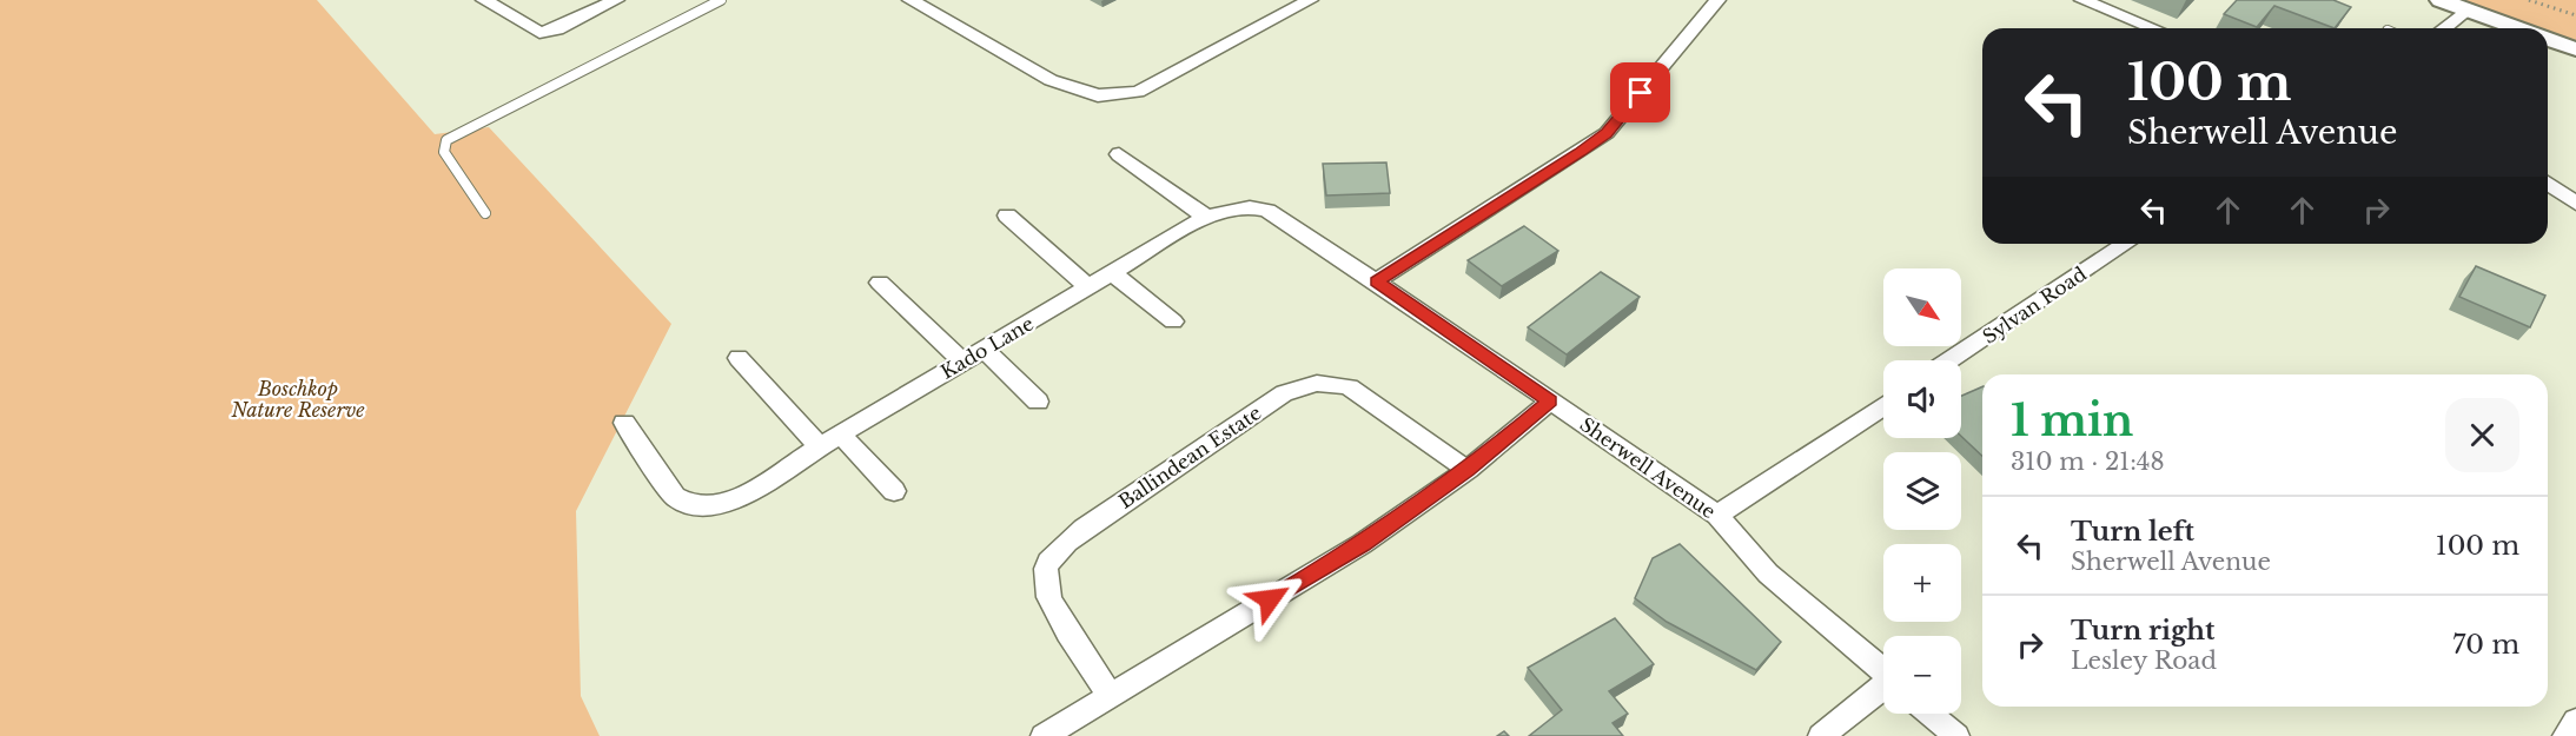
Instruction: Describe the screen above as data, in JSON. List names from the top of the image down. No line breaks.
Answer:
{"streets":{"street":["Sylvan Road","Kado Lane","Ballindean Estate","Sherwell Avenue"]},"crossings":[["Kado Lane","Sherwell Avenue"]],"parks":["Boschkop Nature Reserve"],"north":"bottom right","page":{"turn":["100 m","Sherwell Avenue"],"map_buttons":["+","−"],"heading":["1 min","310 m · 21:48"],"list":[{"name":"Turn left","note":"Sherwell Avenue","value":"100 m"},{"name":"Turn right","note":"Lesley Road","value":"70 m"}]}}
